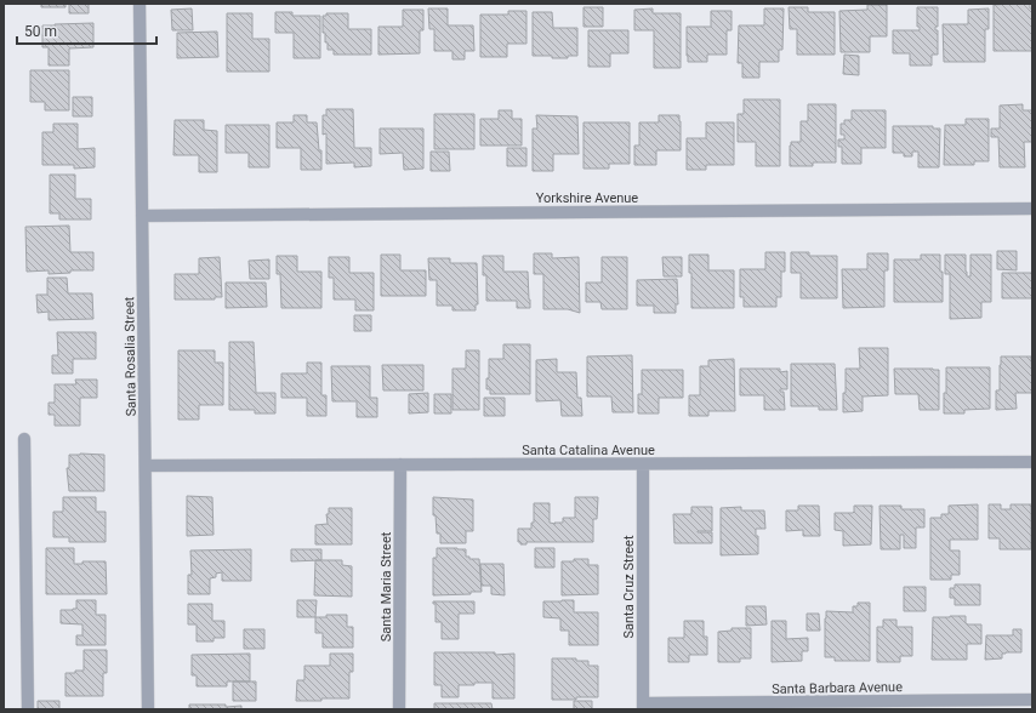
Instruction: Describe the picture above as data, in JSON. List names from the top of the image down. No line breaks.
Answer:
{"streets":{"street":["Yorkshire Avenue","Santa Rosalia Street","Santa Catalina Avenue","Santa Maria Street","Santa Cruz Street","Santa Barbara Avenue"]},"crossings":[["Yorkshire Avenue","Santa Rosalia Street"],["Santa Rosalia Street","Santa Catalina Avenue"],["Santa Catalina Avenue","Santa Maria Street"],["Santa Catalina Avenue","Santa Cruz Street"],["Santa Cruz Street","Santa Barbara Avenue"]],"scale_bar":"50 m"}
